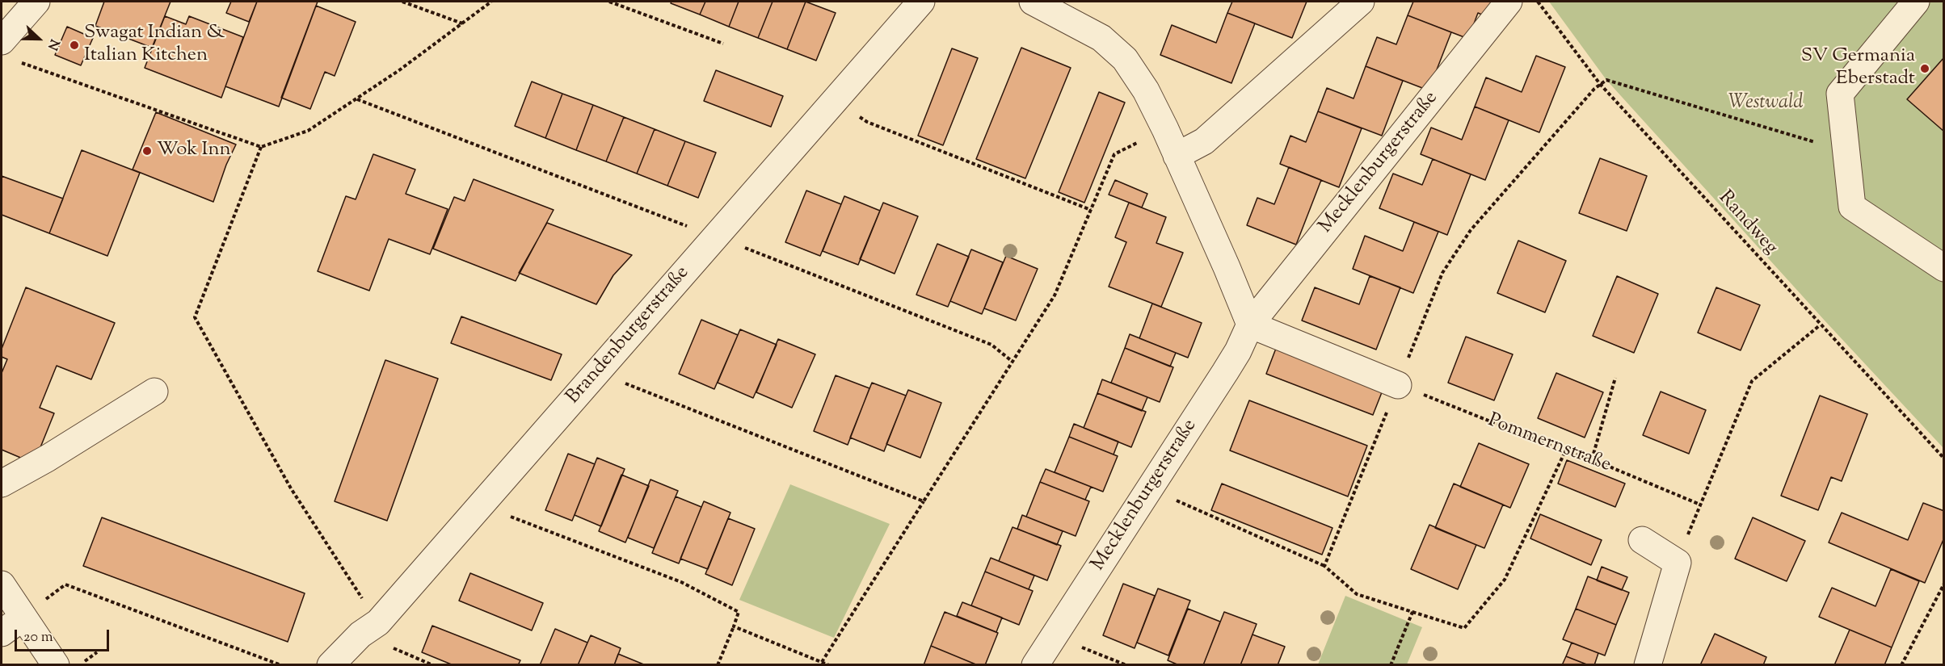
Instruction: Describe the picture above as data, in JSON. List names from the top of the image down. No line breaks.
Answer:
{"streets":{"street":["Mecklenburgerstraße","Brandenburgerstraße"],"path":["Randweg","Pommernstraße"]},"parks":["Westwald"],"places":["Swagat Indian & Italian Kitchen","SV Germania Eberstadt","Wok Inn"],"scale_bar":"20 m","north":"right"}
